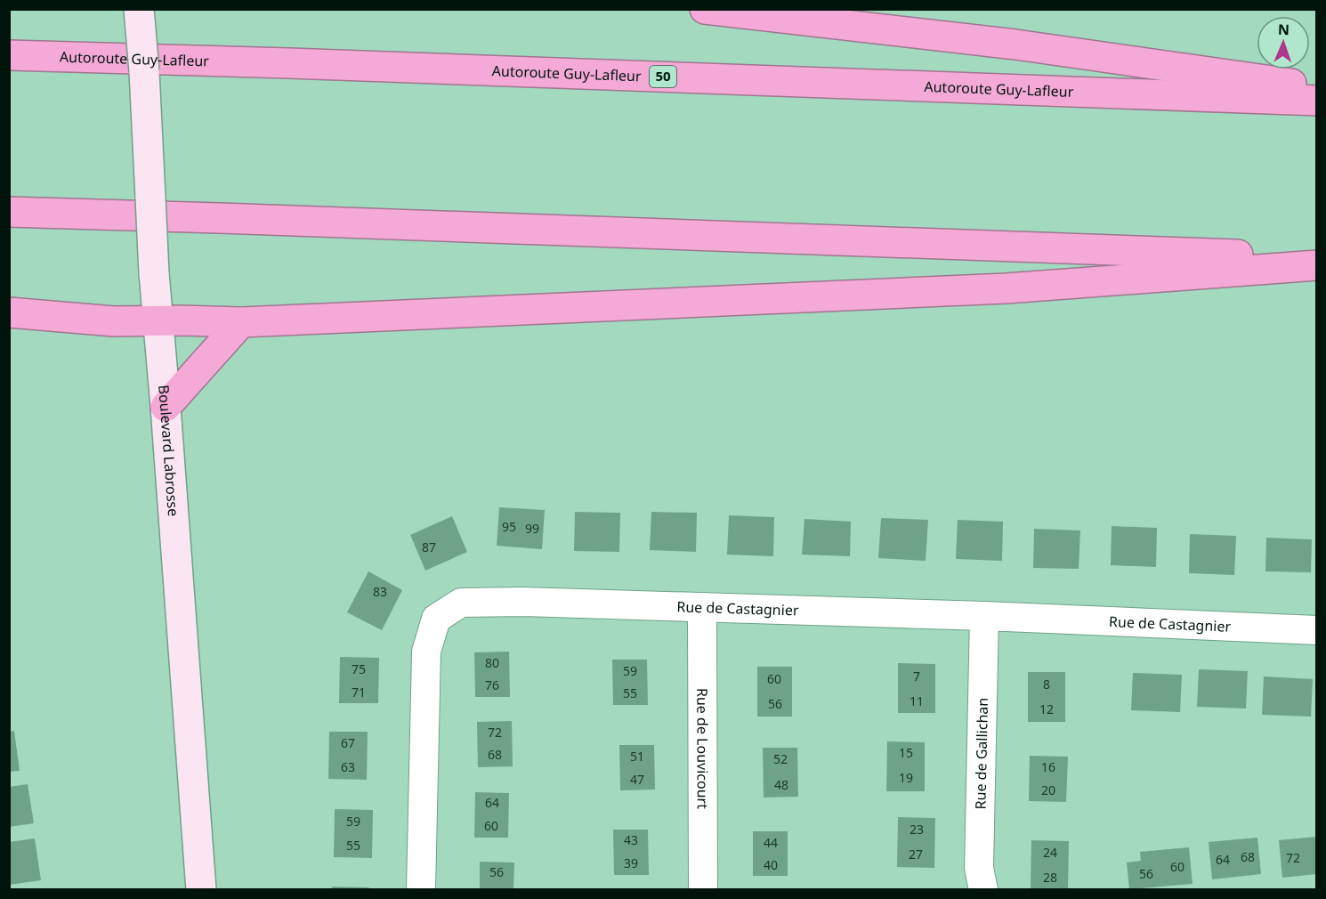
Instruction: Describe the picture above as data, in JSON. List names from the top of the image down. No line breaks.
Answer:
{"streets":{"highway":["Autoroute Guy-Lafleur","50"],"main road":["Boulevard Labrosse"],"street":["Rue de Castagnier","Rue de Louvicourt","Rue de Gallichan"]},"crossings":[["Rue de Castagnier","Rue de Louvicourt"],["Rue de Castagnier","Rue de Gallichan"]],"house_numbers":["95","99","87","83","80","75","59","7","60","8","76","71","55","11","56","12","72","67","15","68","51","52","63","16","19","47","48","20","64","59","60","23","43","44","55","24","27","68","72","64","39","40","60","56","56","28"],"north":"top"}
